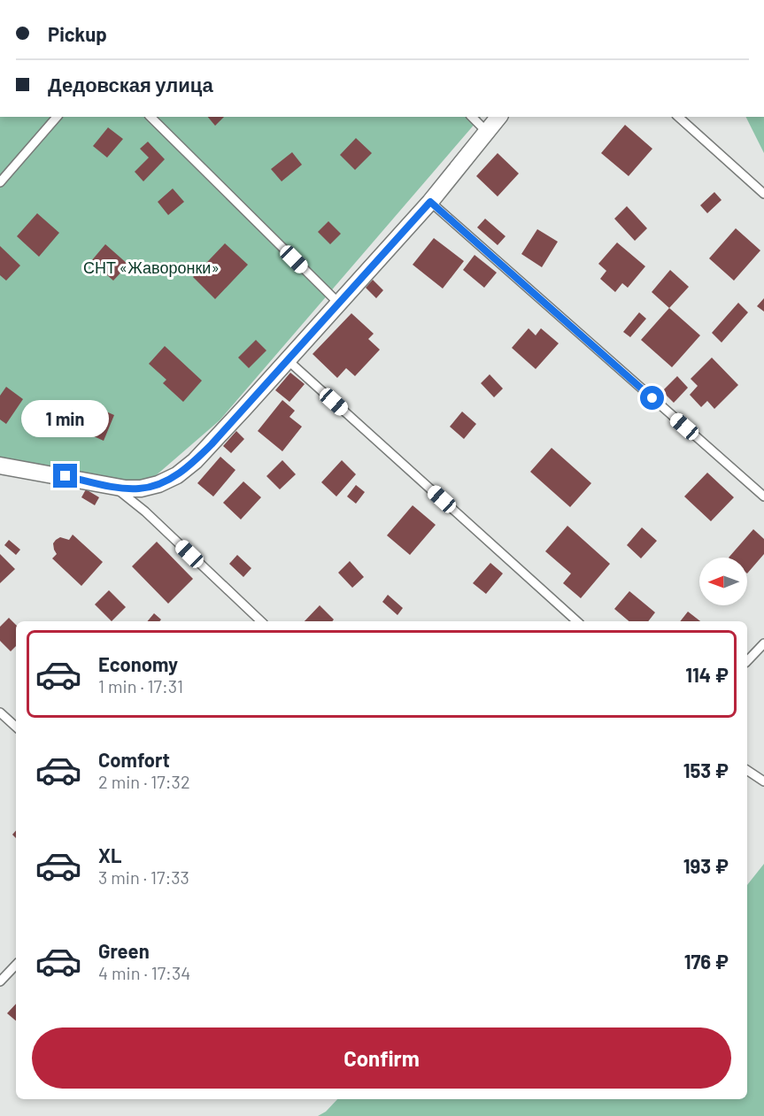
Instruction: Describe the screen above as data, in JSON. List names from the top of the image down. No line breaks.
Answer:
{"parks":["СНТ «Жаворонки»"],"north":"left","page":{"banner":["Pickup","Дедовская улица"],"bubble":"1 min","list":[{"name":"Economy","note":"1 min · 17:31","value":"114 ₽"},{"name":"Comfort","note":"2 min · 17:32","value":"153 ₽"},{"name":"XL","note":"3 min · 17:33","value":"193 ₽"},{"name":"Green","note":"4 min · 17:34","value":"176 ₽"}],"buttons":"Confirm"}}
